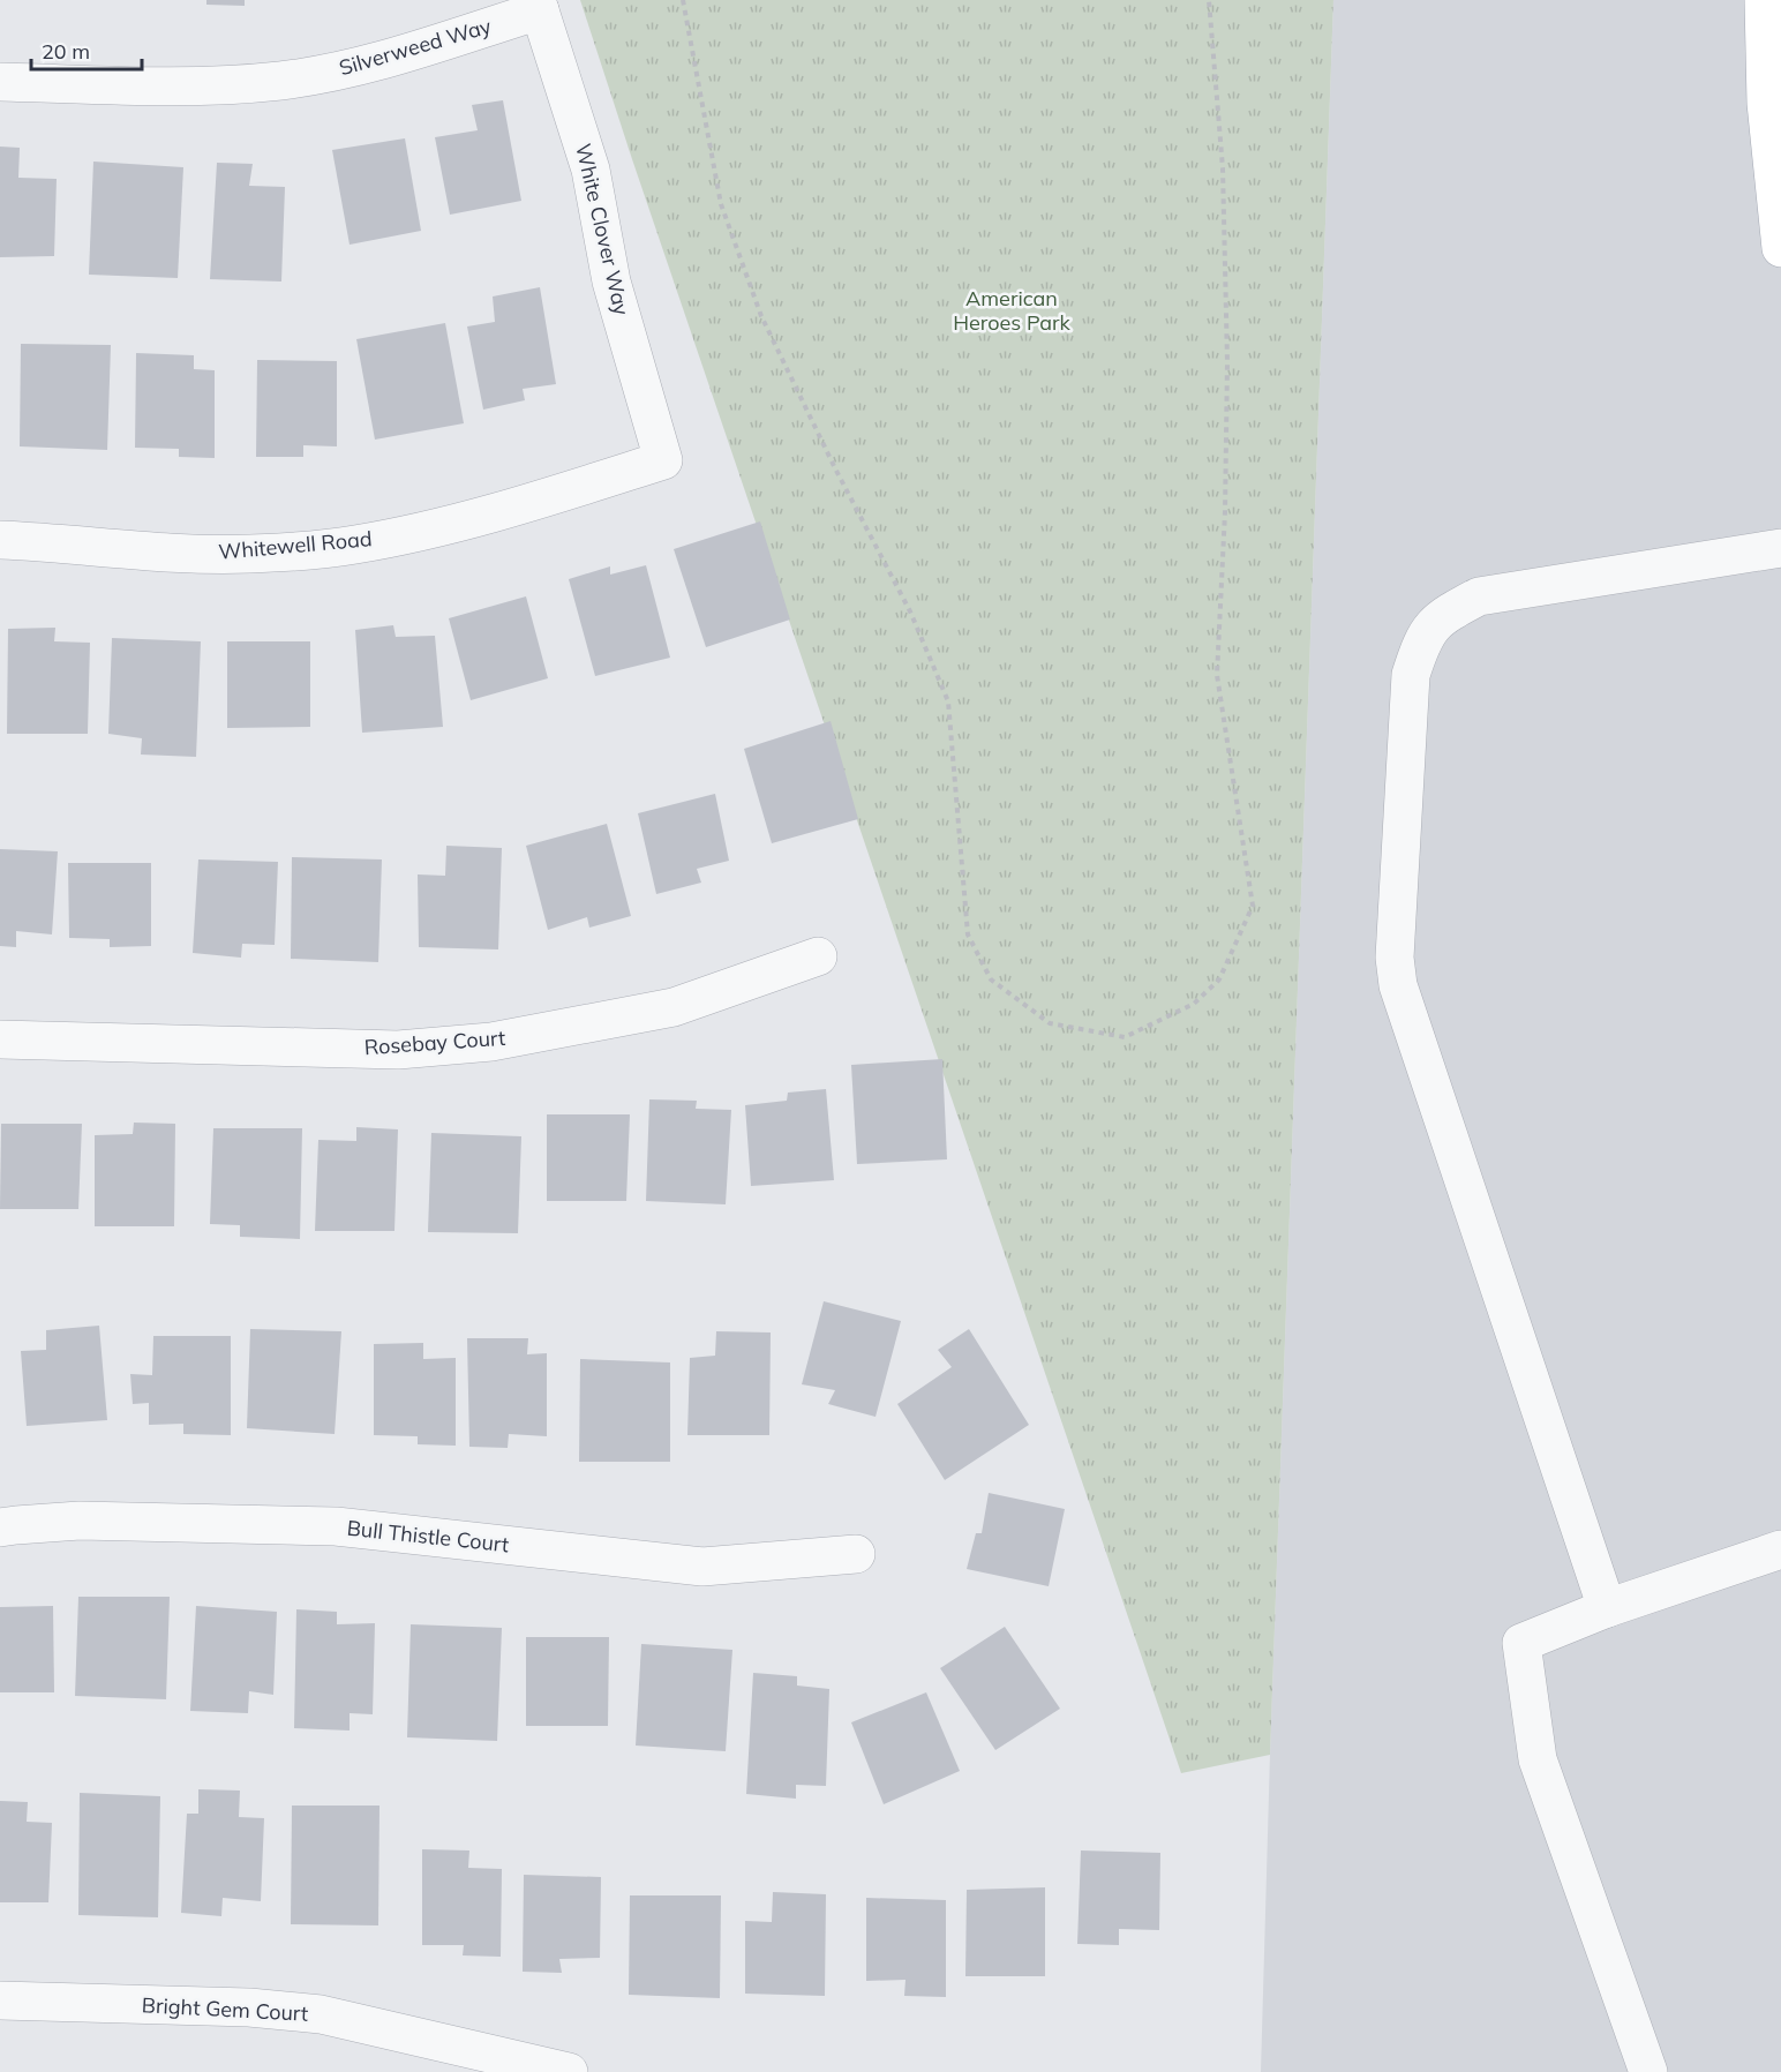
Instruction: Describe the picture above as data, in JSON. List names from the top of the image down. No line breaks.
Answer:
{"streets":{"street":["Silverweed Way","White Clover Way","Whitewell Road","Rosebay Court","Bull Thistle Court","Bright Gem Court"]},"crossings":[["Silverweed Way","White Clover Way"],["White Clover Way","Whitewell Road"]],"parks":["American Heroes Park"],"scale_bar":"20 m"}
